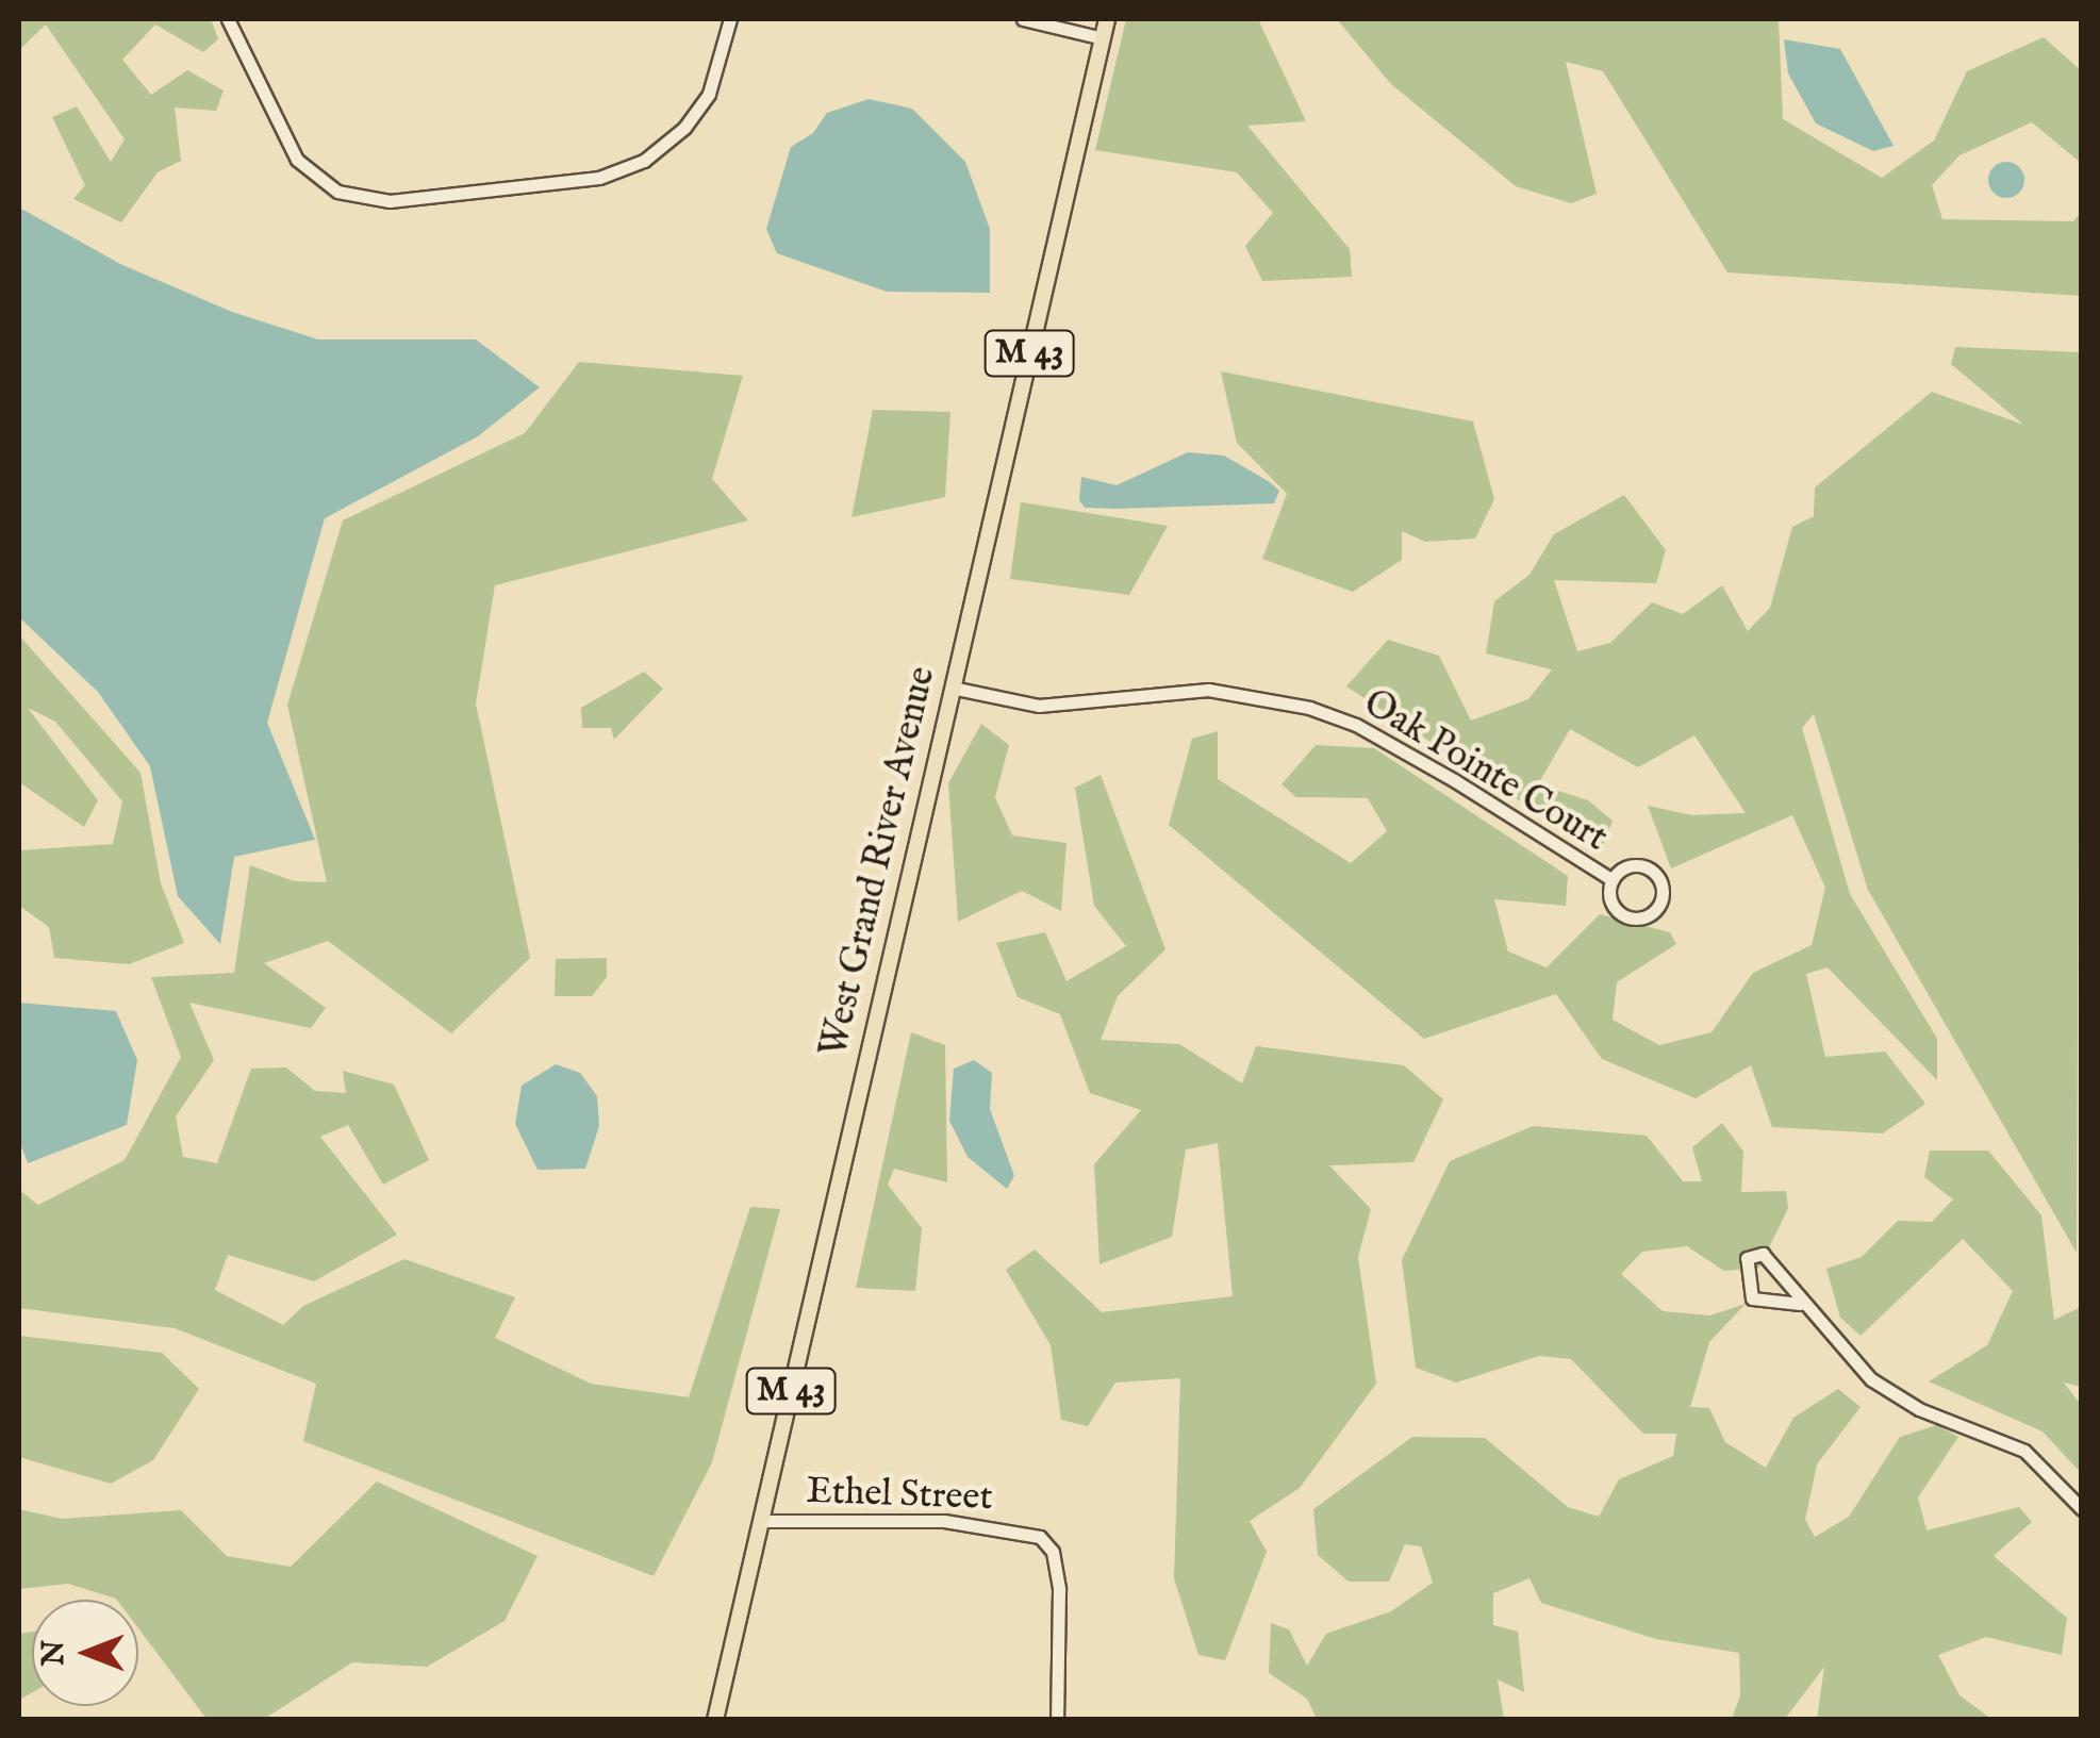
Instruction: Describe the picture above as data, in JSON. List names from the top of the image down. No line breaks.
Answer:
{"streets":{"main road":["M 43","West Grand River Avenue"],"street":["Oak Pointe Court","Ethel Street"]},"crossings":[["Oak Pointe Court","West Grand River Avenue"],["West Grand River Avenue","Ethel Street"]],"north":"left"}
